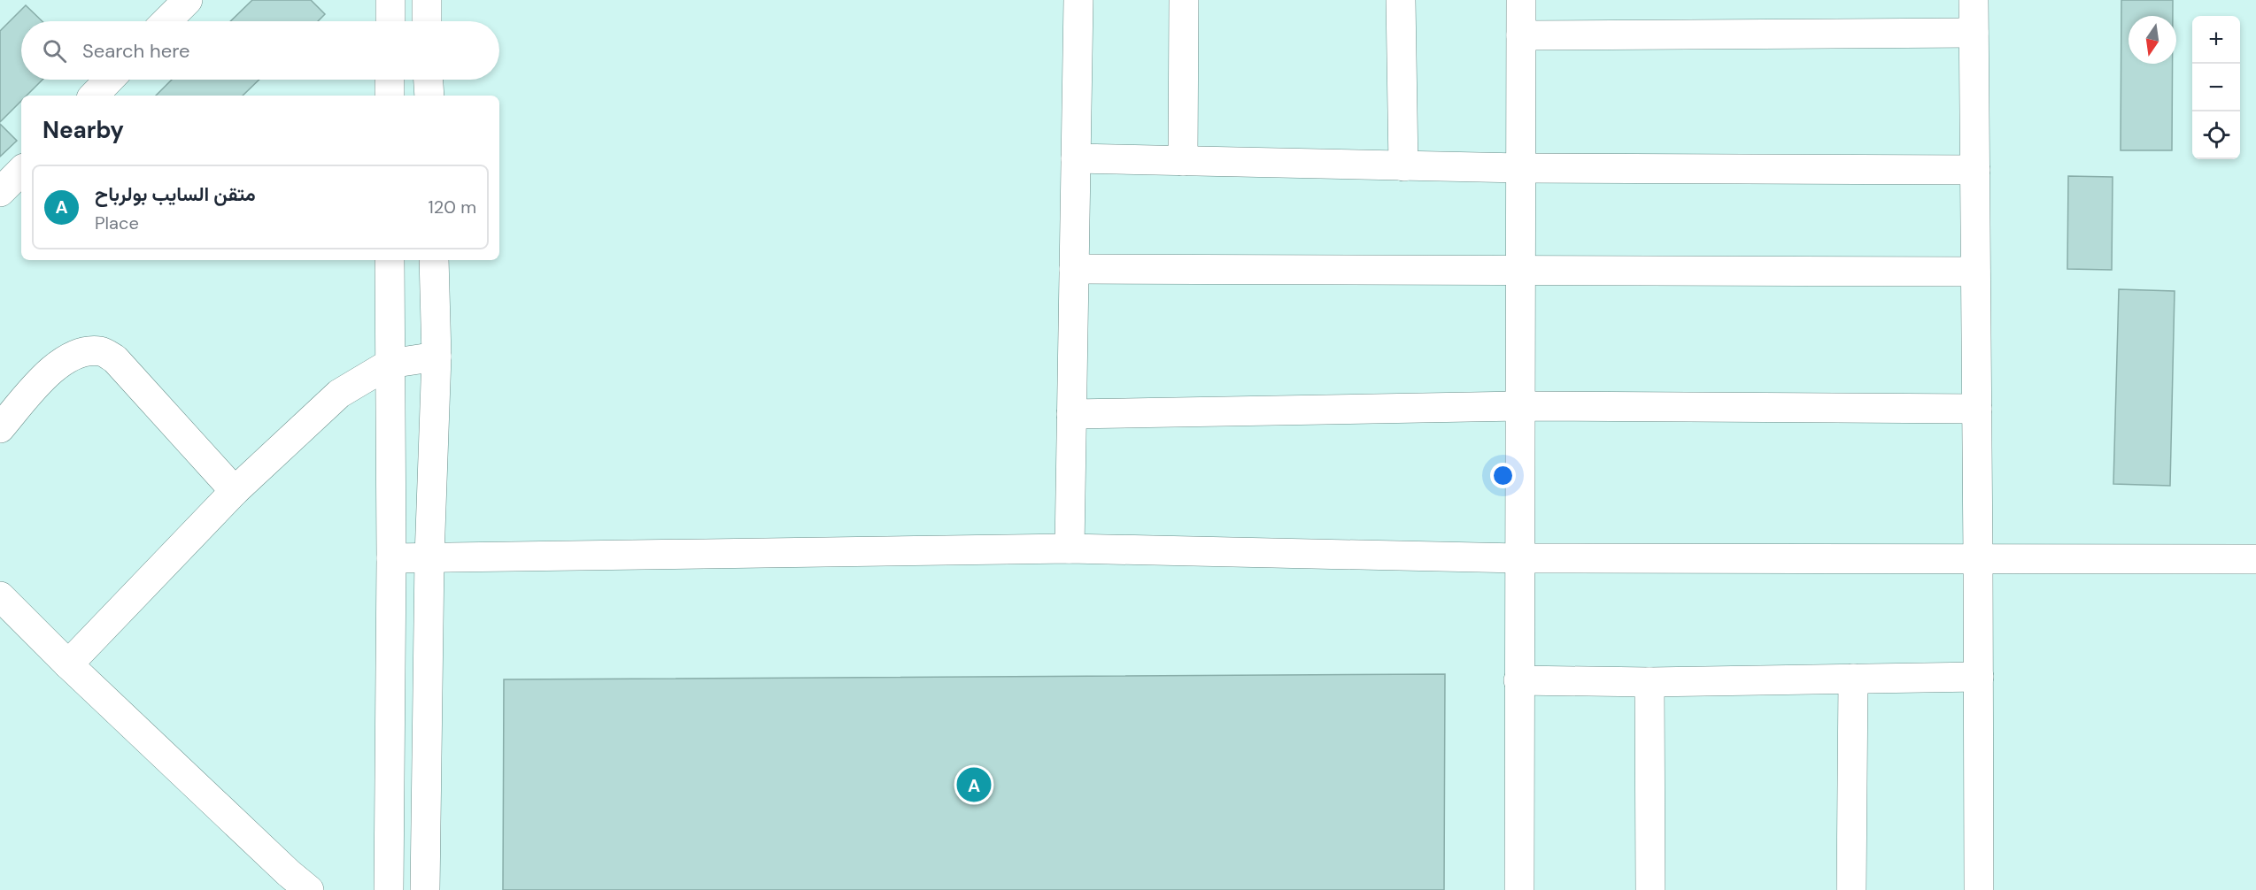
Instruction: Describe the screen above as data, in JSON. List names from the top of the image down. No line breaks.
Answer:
{"north":"bottom","page":{"map_buttons":["+","−"],"search":"Search here","heading":"Nearby","list":[{"mark":"A","name":"متقن السايب بولرباح","note":"Place","value":"120 m"}],"pins":"A"}}
